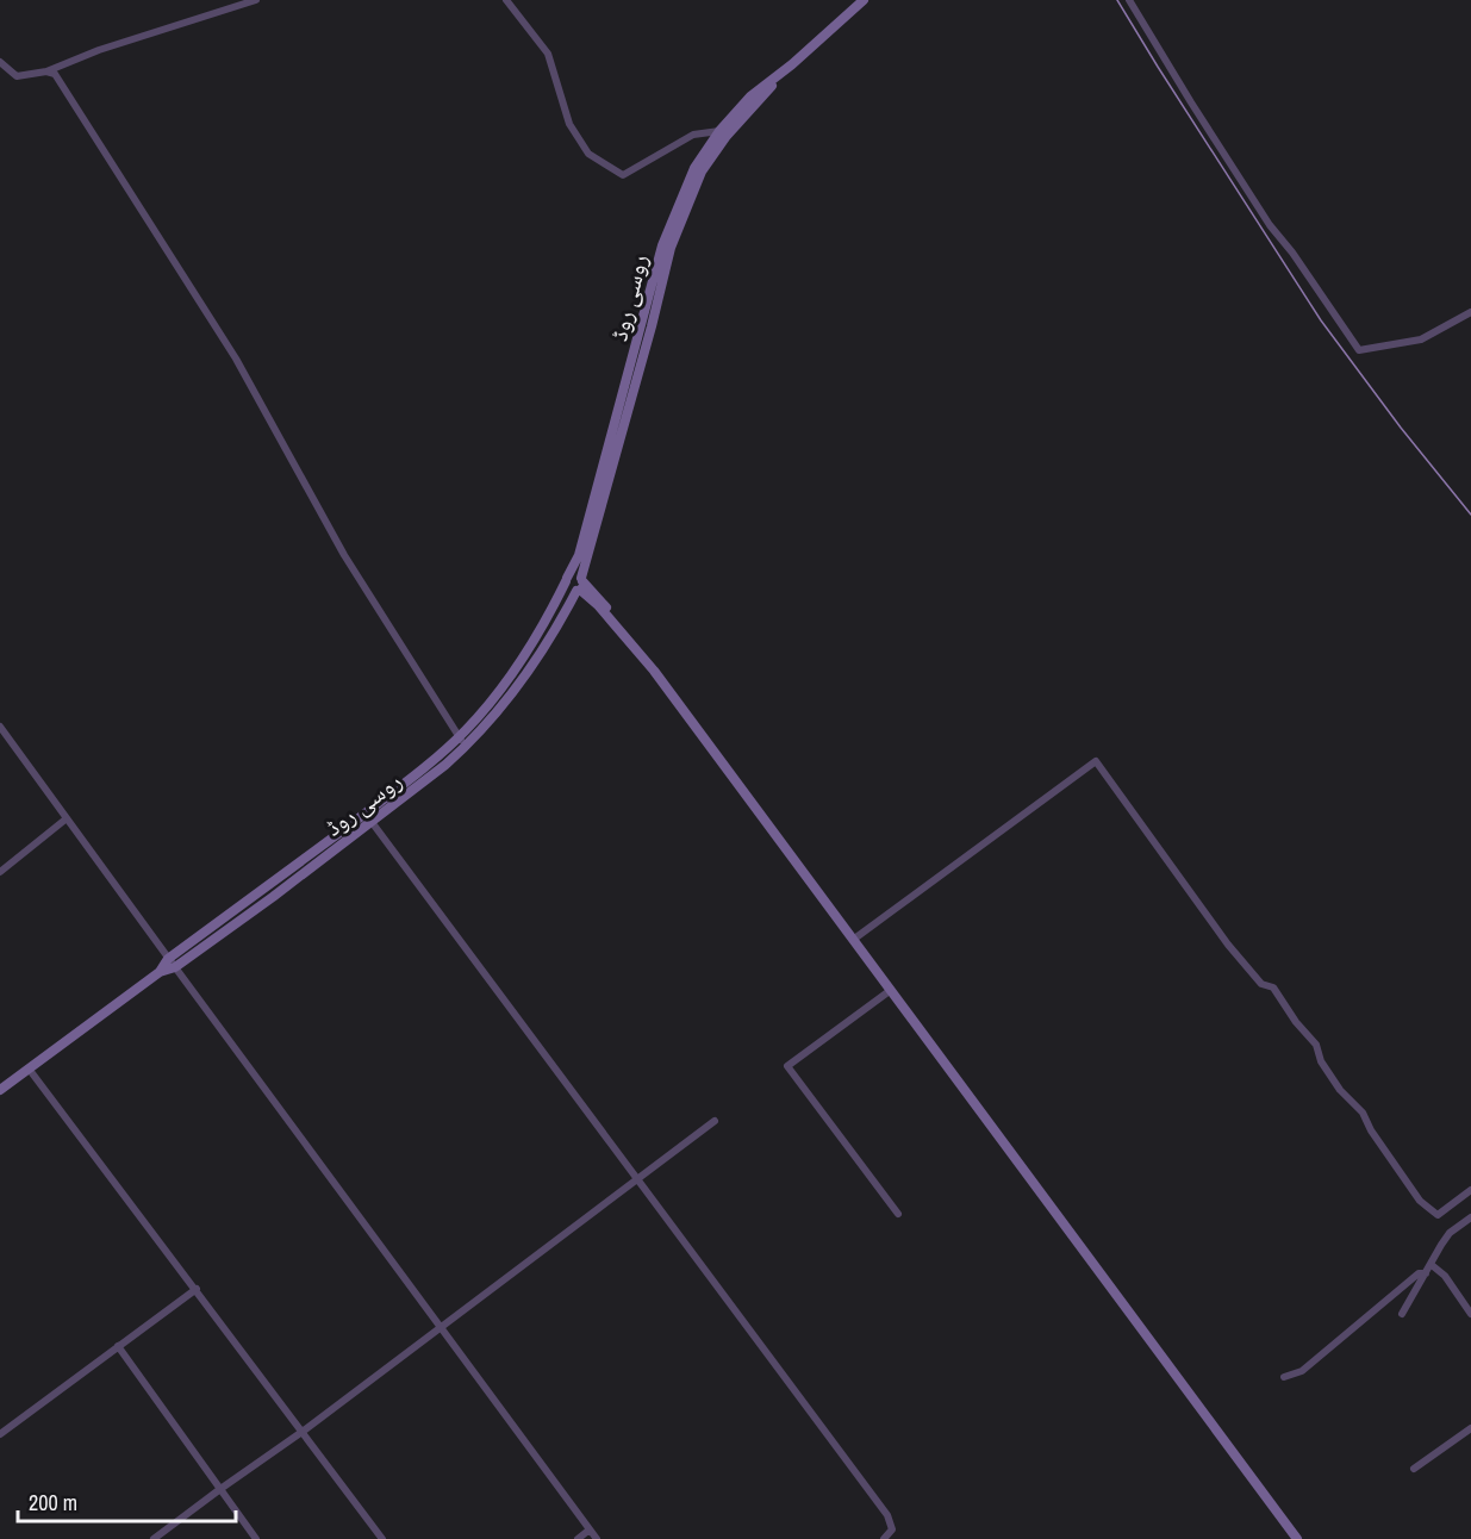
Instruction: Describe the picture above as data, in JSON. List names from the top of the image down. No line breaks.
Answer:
{"streets":{"main road":["روسی روڈ"]},"scale_bar":"200 m"}
